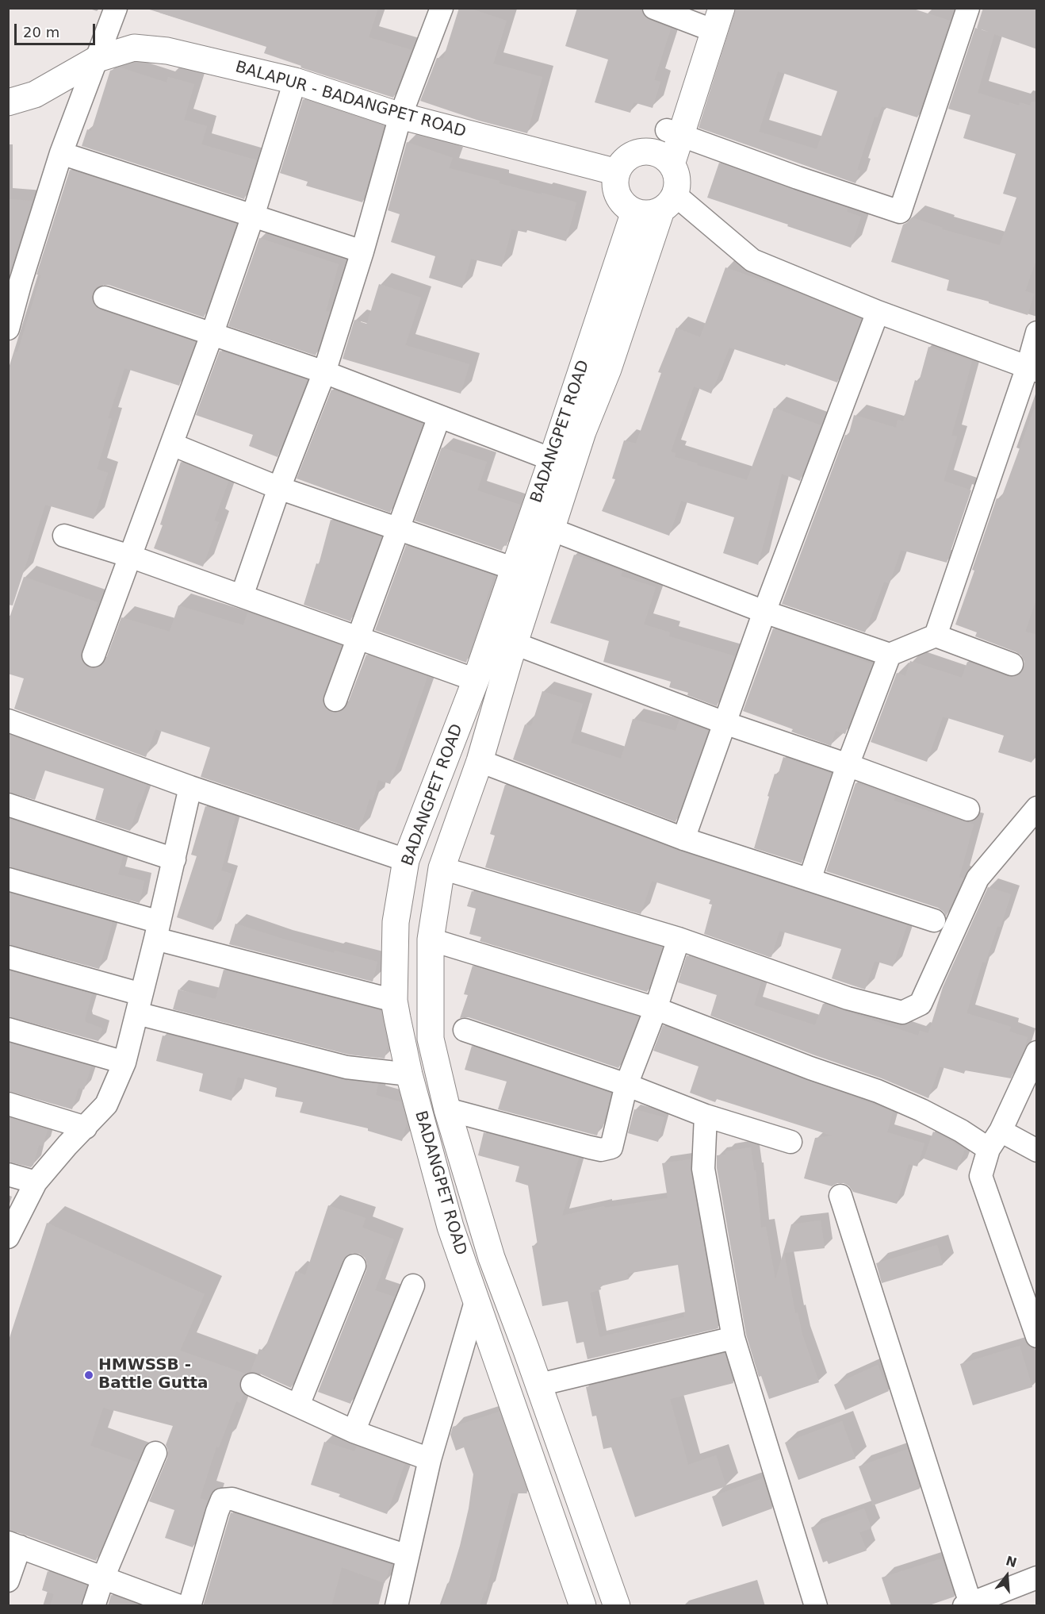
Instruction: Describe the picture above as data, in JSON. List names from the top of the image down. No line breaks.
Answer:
{"streets":{"main road":["BALAPUR - BADANGPET ROAD","BADANGPET ROAD"]},"crossings":[["BALAPUR - BADANGPET ROAD","BADANGPET ROAD"]],"places":["HMWSSB - Battle Gutta"],"scale_bar":"20 m","north":"top"}
